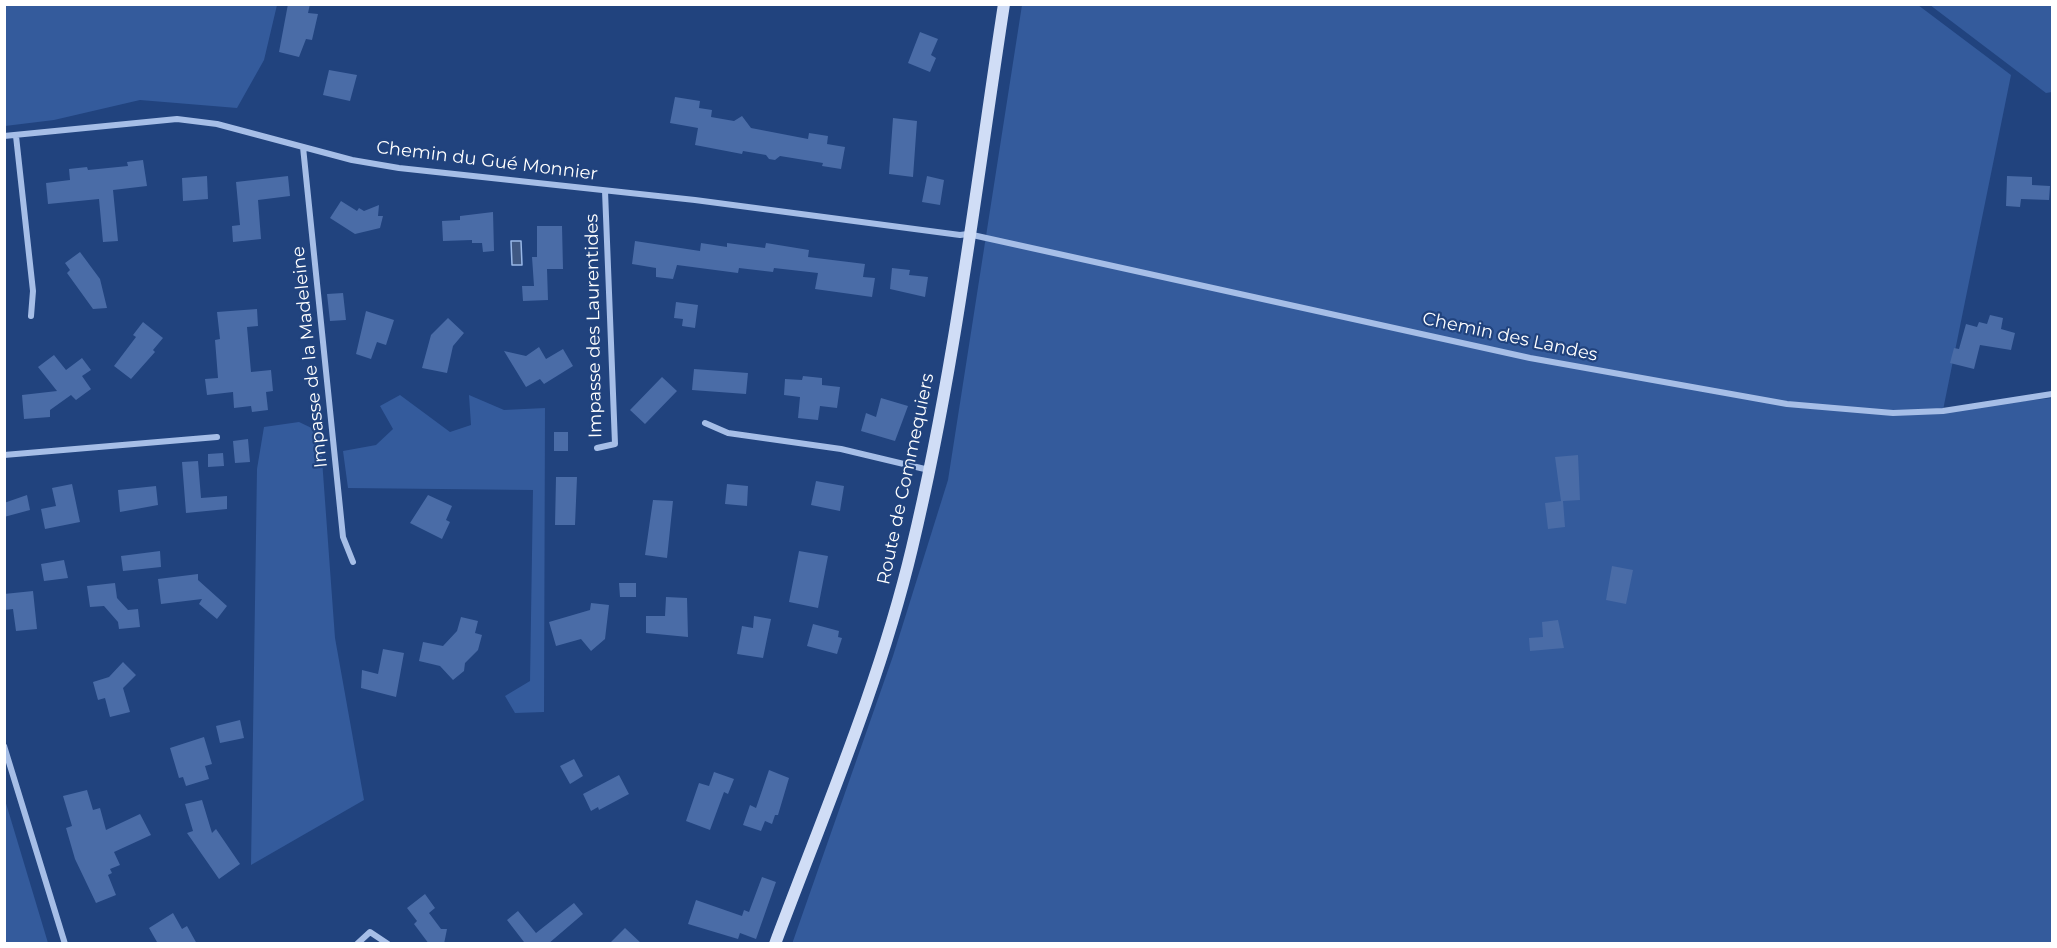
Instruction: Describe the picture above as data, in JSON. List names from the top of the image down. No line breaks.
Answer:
{"streets":{"street":["Chemin du Gué Monnier","Impasse des Laurentides","Chemin des Landes","Impasse de la Madeleine","Route de Commequiers"]},"crossings":[["Chemin du Gué Monnier","Impasse des Laurentides"],["Chemin du Gué Monnier","Chemin des Landes"],["Chemin du Gué Monnier","Impasse de la Madeleine"],["Chemin du Gué Monnier","Route de Commequiers"],["Chemin des Landes","Route de Commequiers"]]}
